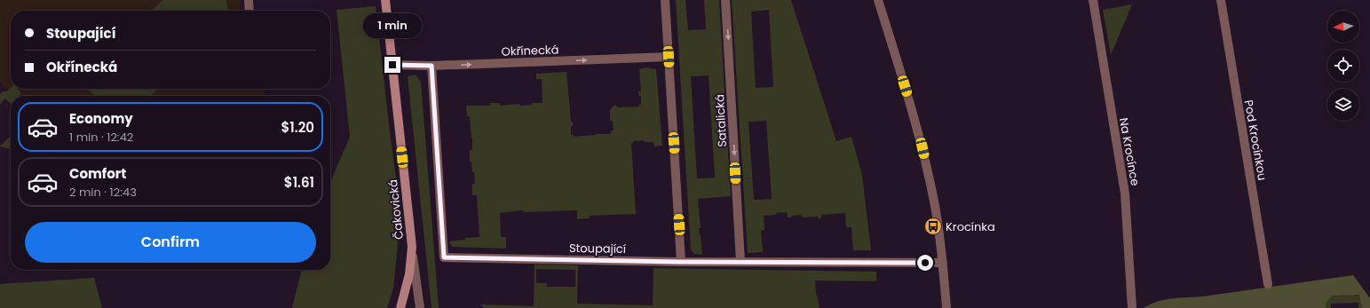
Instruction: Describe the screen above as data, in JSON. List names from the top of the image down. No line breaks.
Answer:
{"streets":{"main road":["Čakovická"],"street":["Okřínecká","Satalická","Pod Krocínkou","Na Krocínce","Stoupající"]},"crossings":[["Okřínecká","Čakovická"],["Okřínecká","Stoupající"],["Satalická","Stoupající"]],"one_way":["Okřínecká"],"places":{"bus stop":["Krocínka"]},"north":"left","page":{"banner":["Stoupající","Okřínecká"],"bubble":"1 min","list":[{"name":"Economy","note":"1 min · 12:42","value":"$1.20"},{"name":"Comfort","note":"2 min · 12:43","value":"$1.61"}],"buttons":"Confirm"}}
